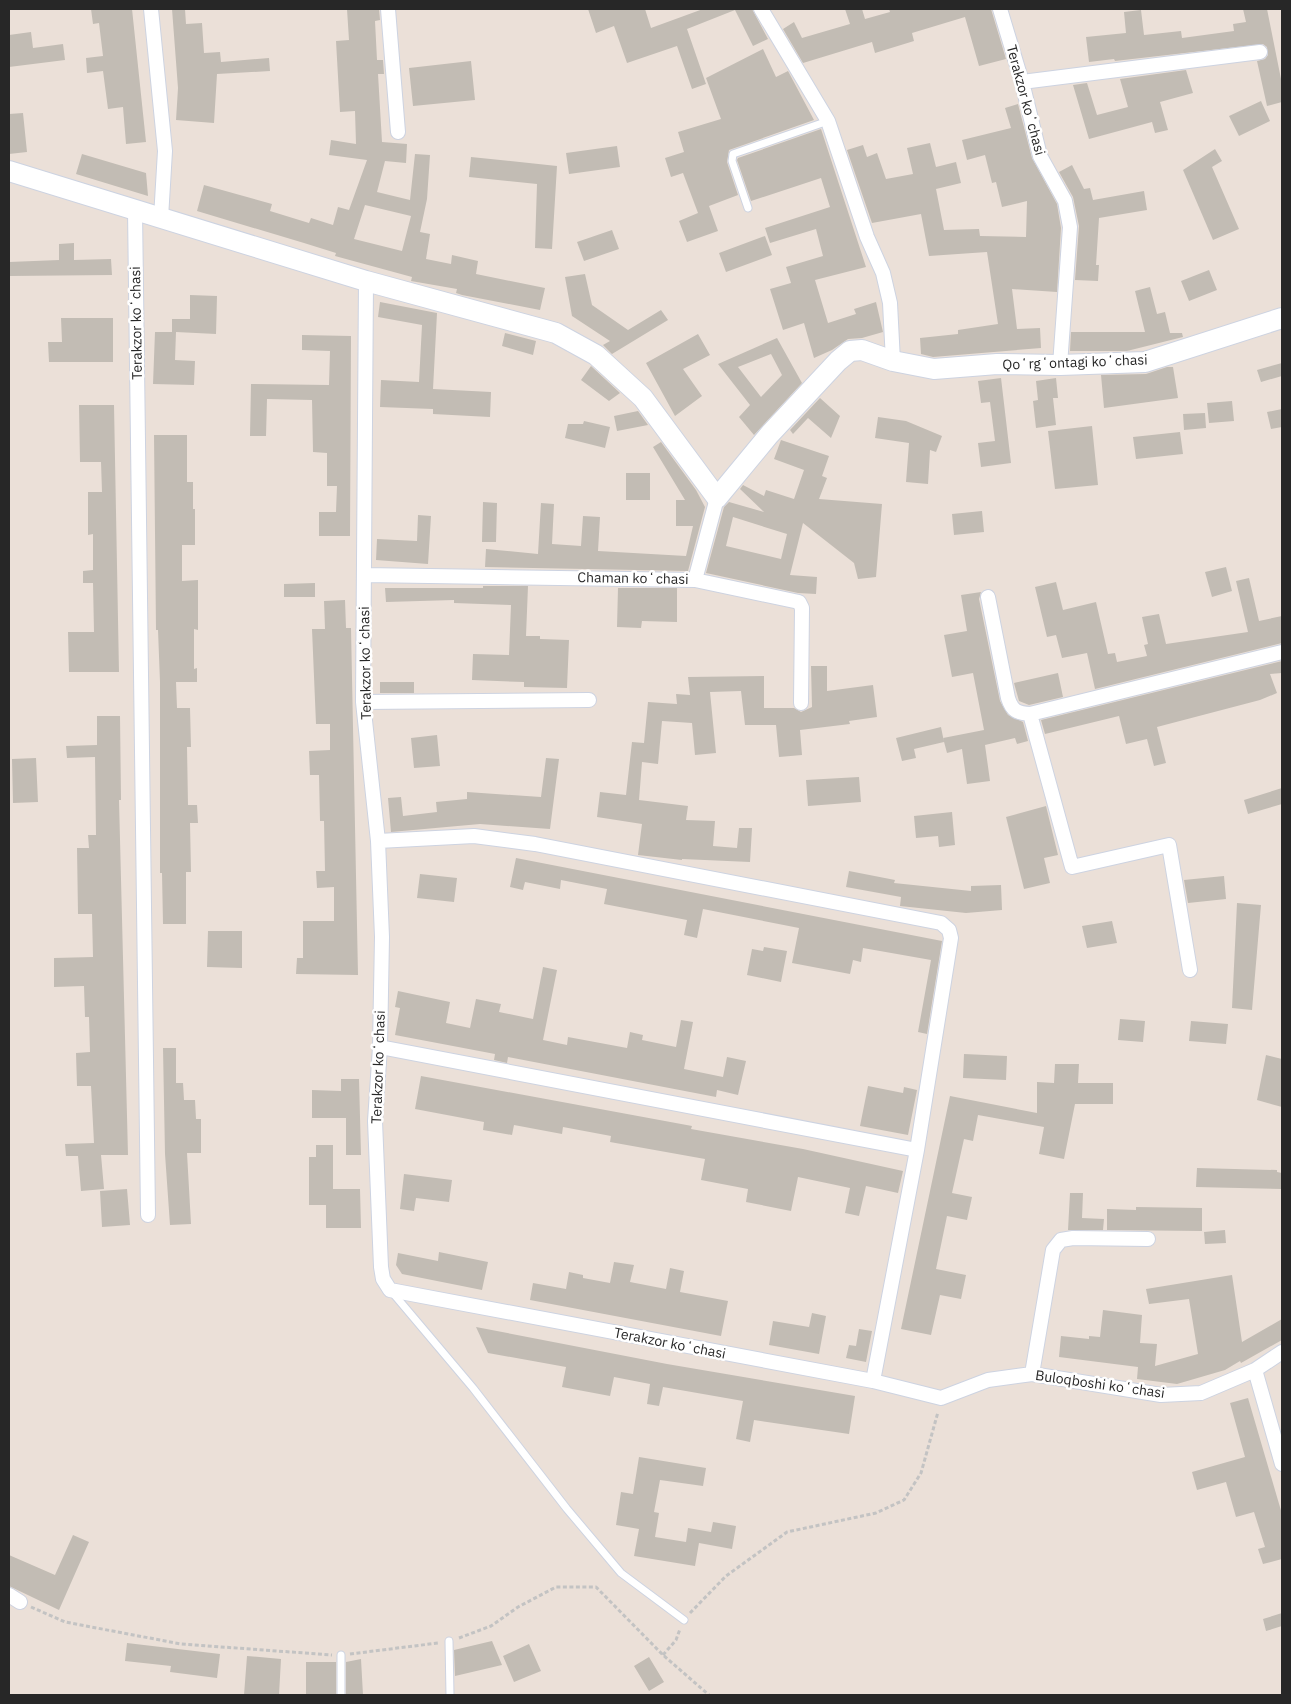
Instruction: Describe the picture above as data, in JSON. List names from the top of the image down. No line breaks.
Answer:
{"streets":{"street":["Terakzor koʻchasi","Qoʻrgʻontagi koʻchasi","Chaman koʻchasi","Buloqboshi koʻchasi"]},"crossings":[["Terakzor koʻchasi","Qoʻrgʻontagi koʻchasi"],["Terakzor koʻchasi","Chaman koʻchasi"],["Terakzor koʻchasi","Buloqboshi koʻchasi"],["Qoʻrgʻontagi koʻchasi","Chaman koʻchasi"]]}
